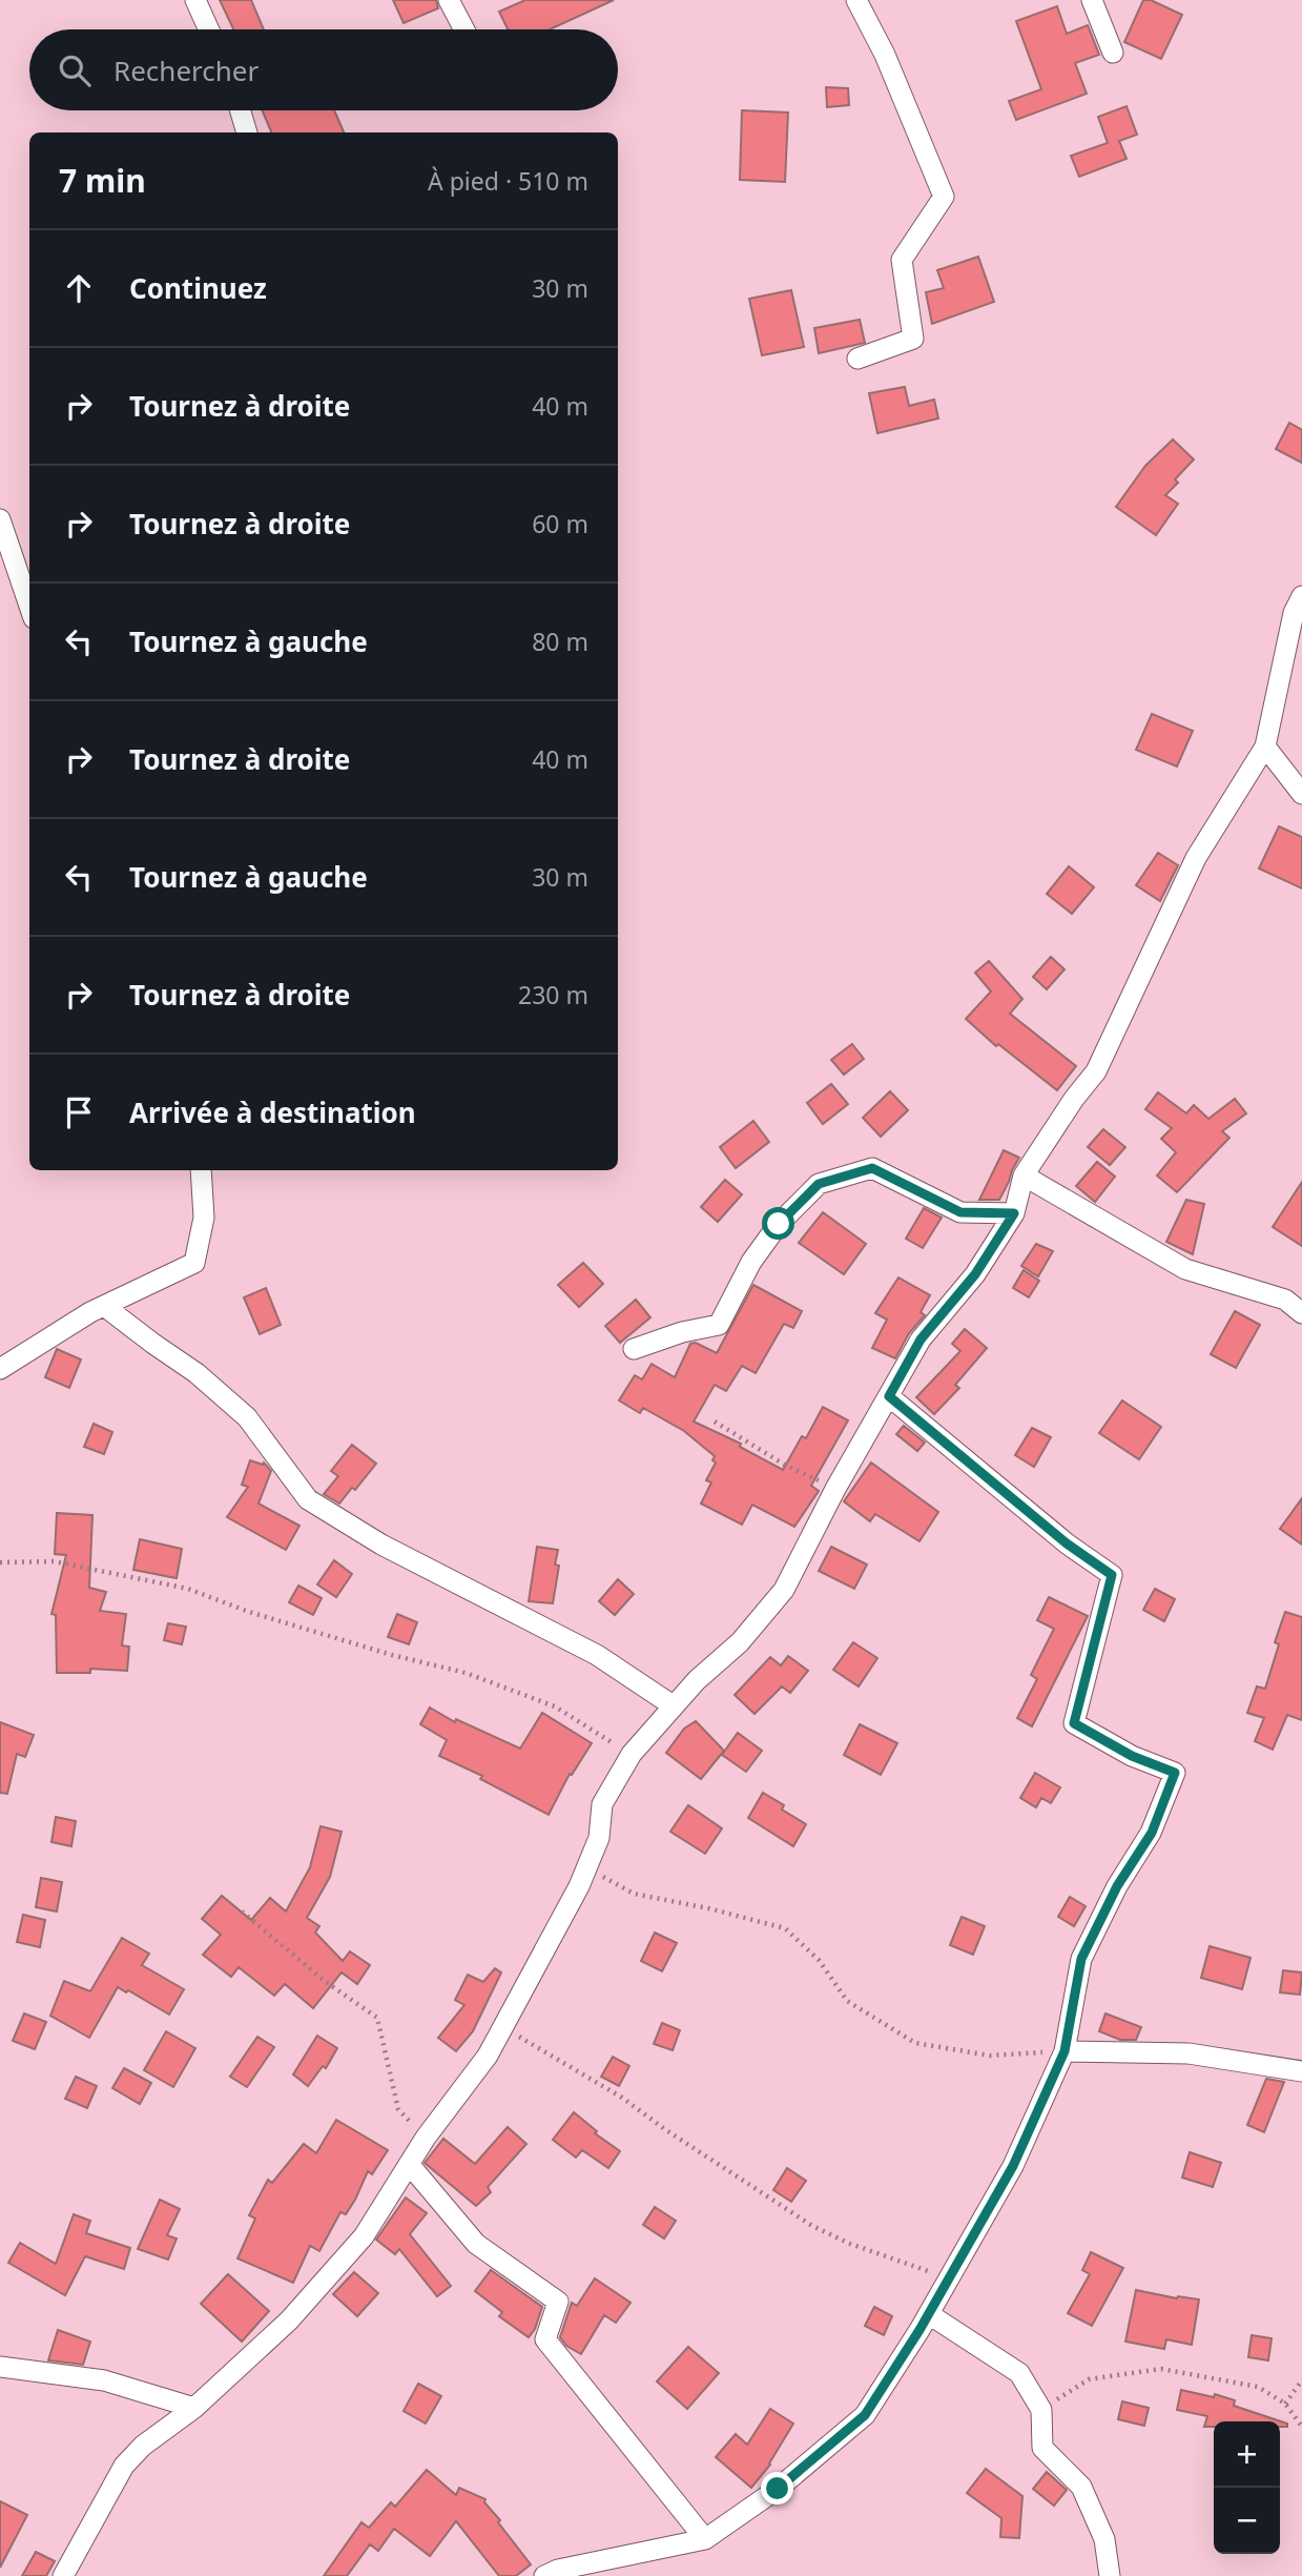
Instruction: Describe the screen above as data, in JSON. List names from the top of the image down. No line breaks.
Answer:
{"page":{"search":"Rechercher","heading":["7 min","À pied · 510 m"],"list":[["Continuez","30 m"],["Tournez à droite","40 m"],["Tournez à droite","60 m"],["Tournez à gauche","80 m"],["Tournez à droite","40 m"],["Tournez à gauche","30 m"],["Tournez à droite","230 m"],"Arrivée à destination"],"map_buttons":["+","−"]}}
